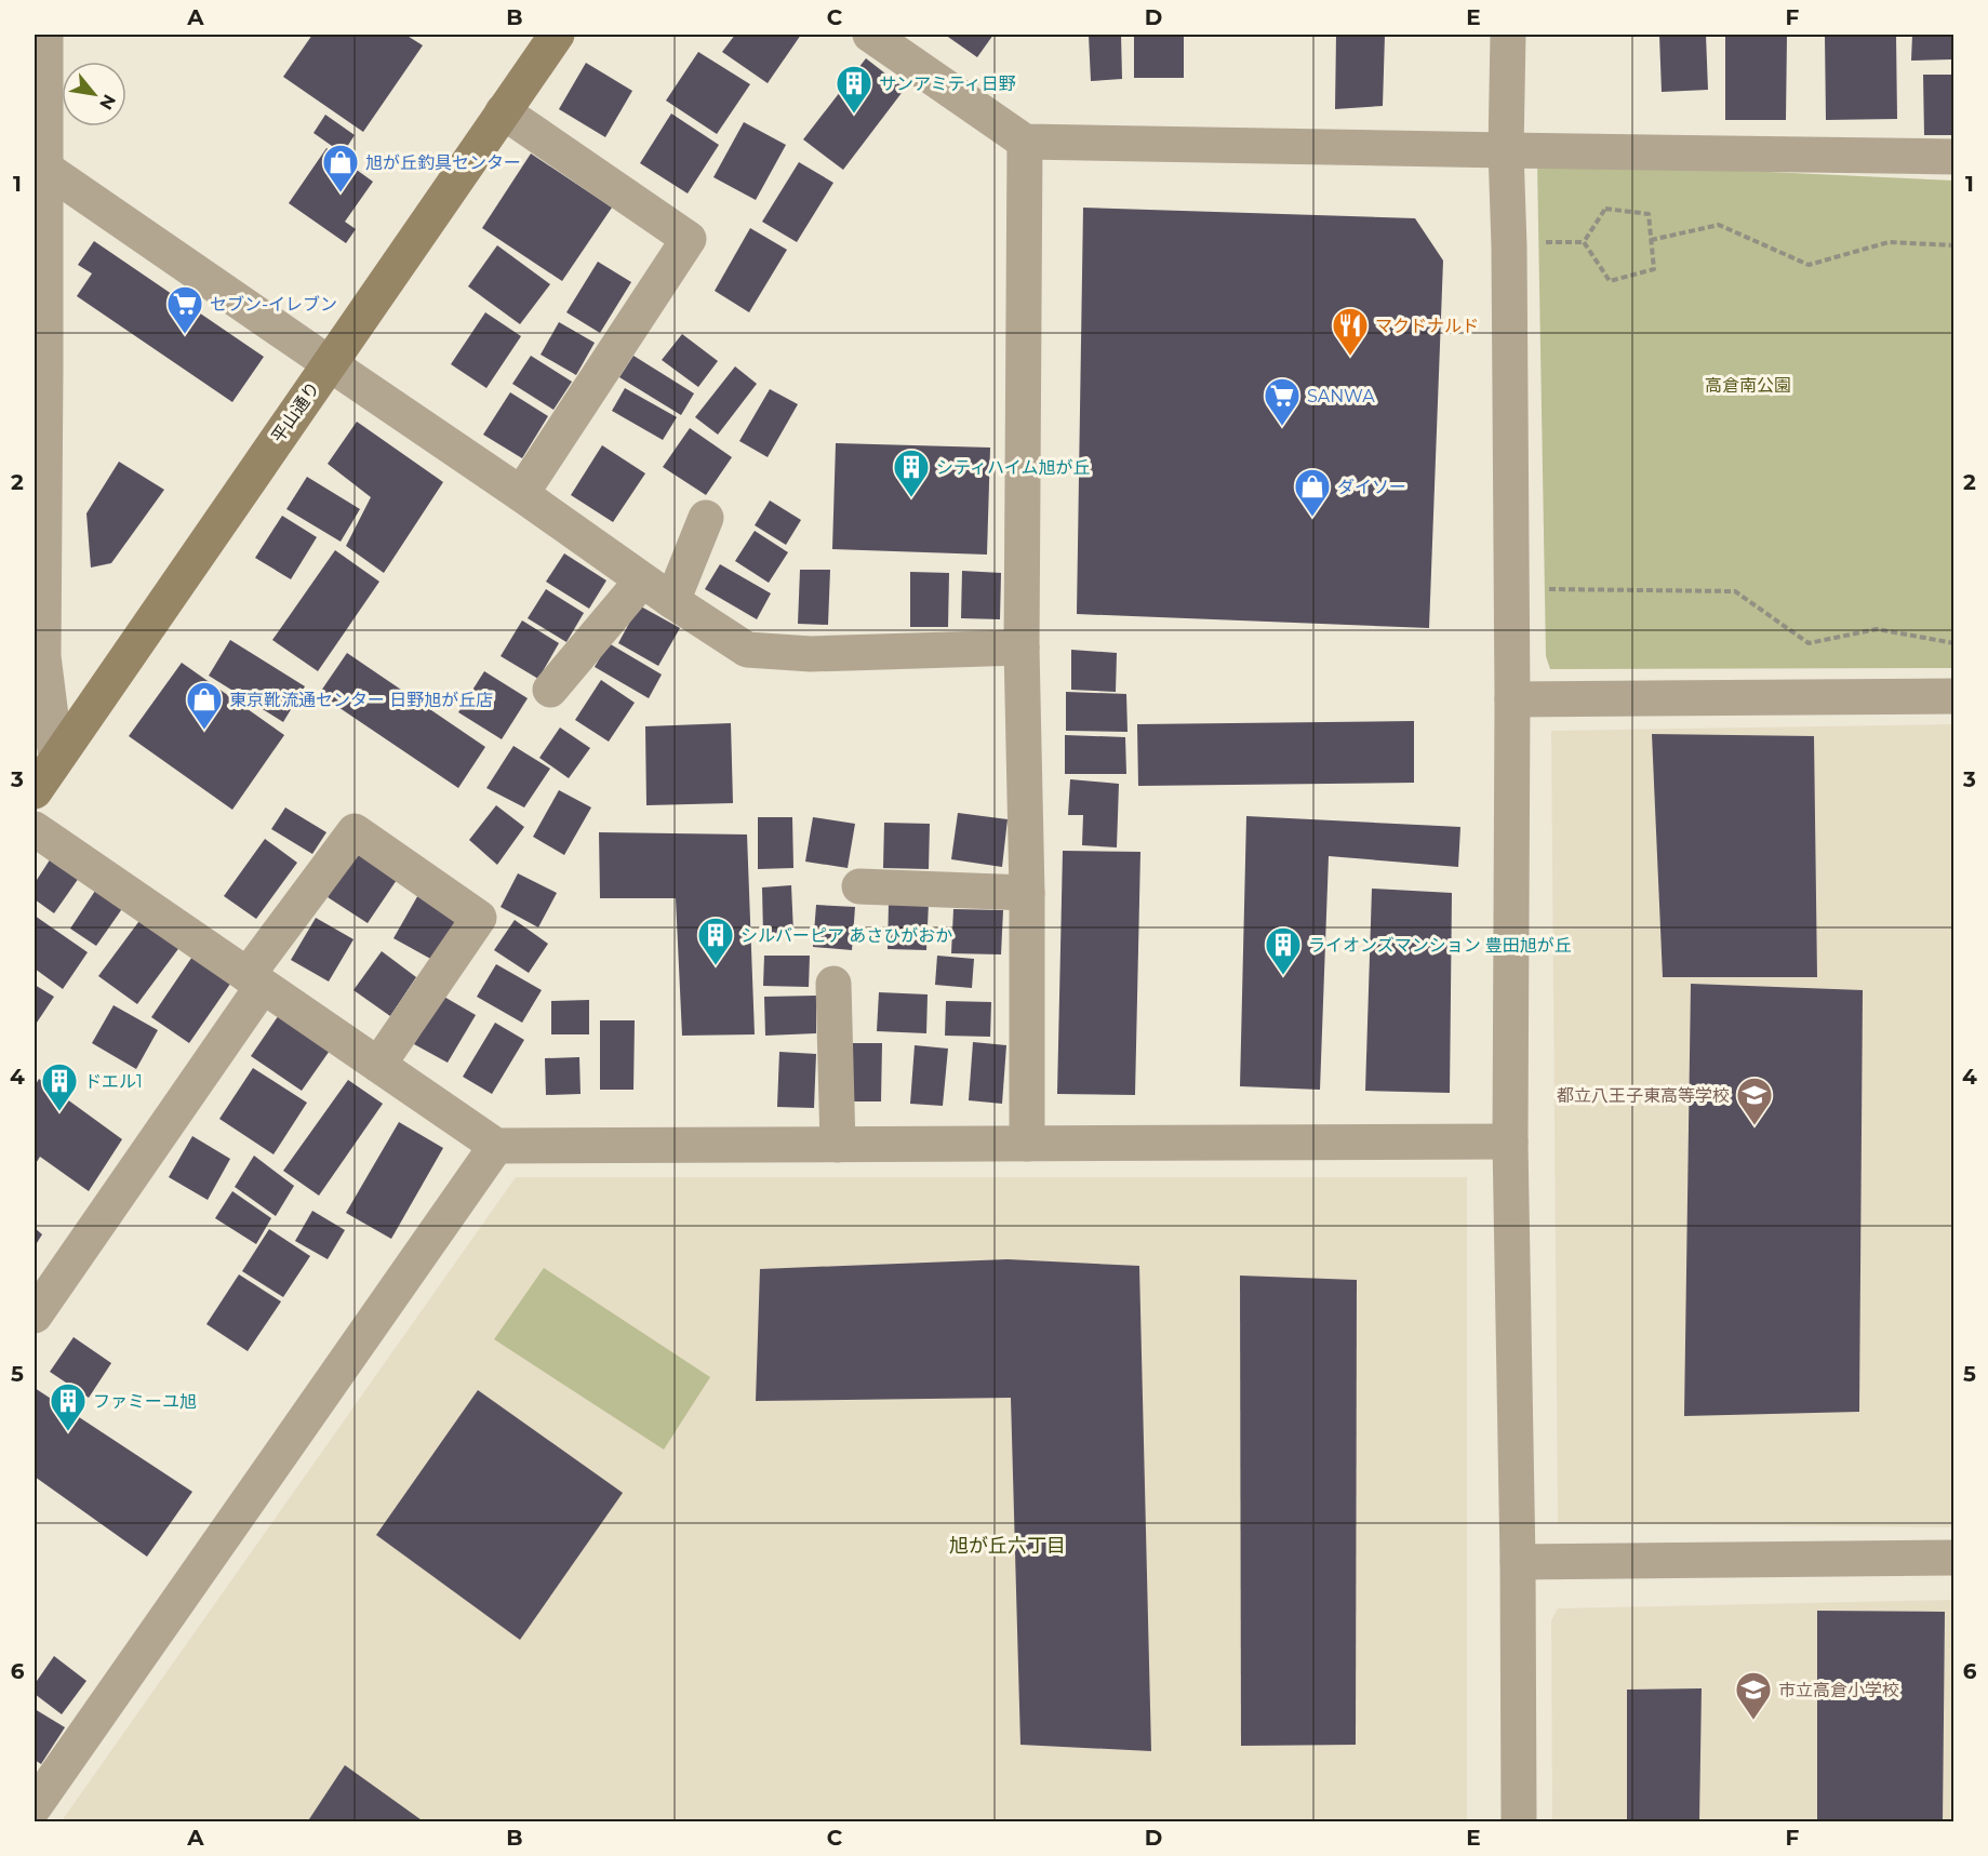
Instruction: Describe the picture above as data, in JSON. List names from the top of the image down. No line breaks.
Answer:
{"streets":{"main road":["平山通り"]},"districts":["旭が丘六丁目"],"parks":["高倉南公園"],"places":{"building":["サンアミティ日野","シティハイム旭が丘","シルバーピア あさひがおか","ライオンズマンション 豊田旭が丘","ドエル1","ファミーユ旭"],"shop":["旭が丘釣具センター","ダイソー","東京靴流通センター 日野旭が丘店"],"supermarket":["セブン-イレブン","SANWA"],"restaurant":["マクドナルド"],"school or university":["都立八王子東高等学校","市立高倉小学校"]},"north":"bottom right","grid":{"columns":["A","B","C","D","E","F"],"rows":["1","2","3","4","5","6"]}}
